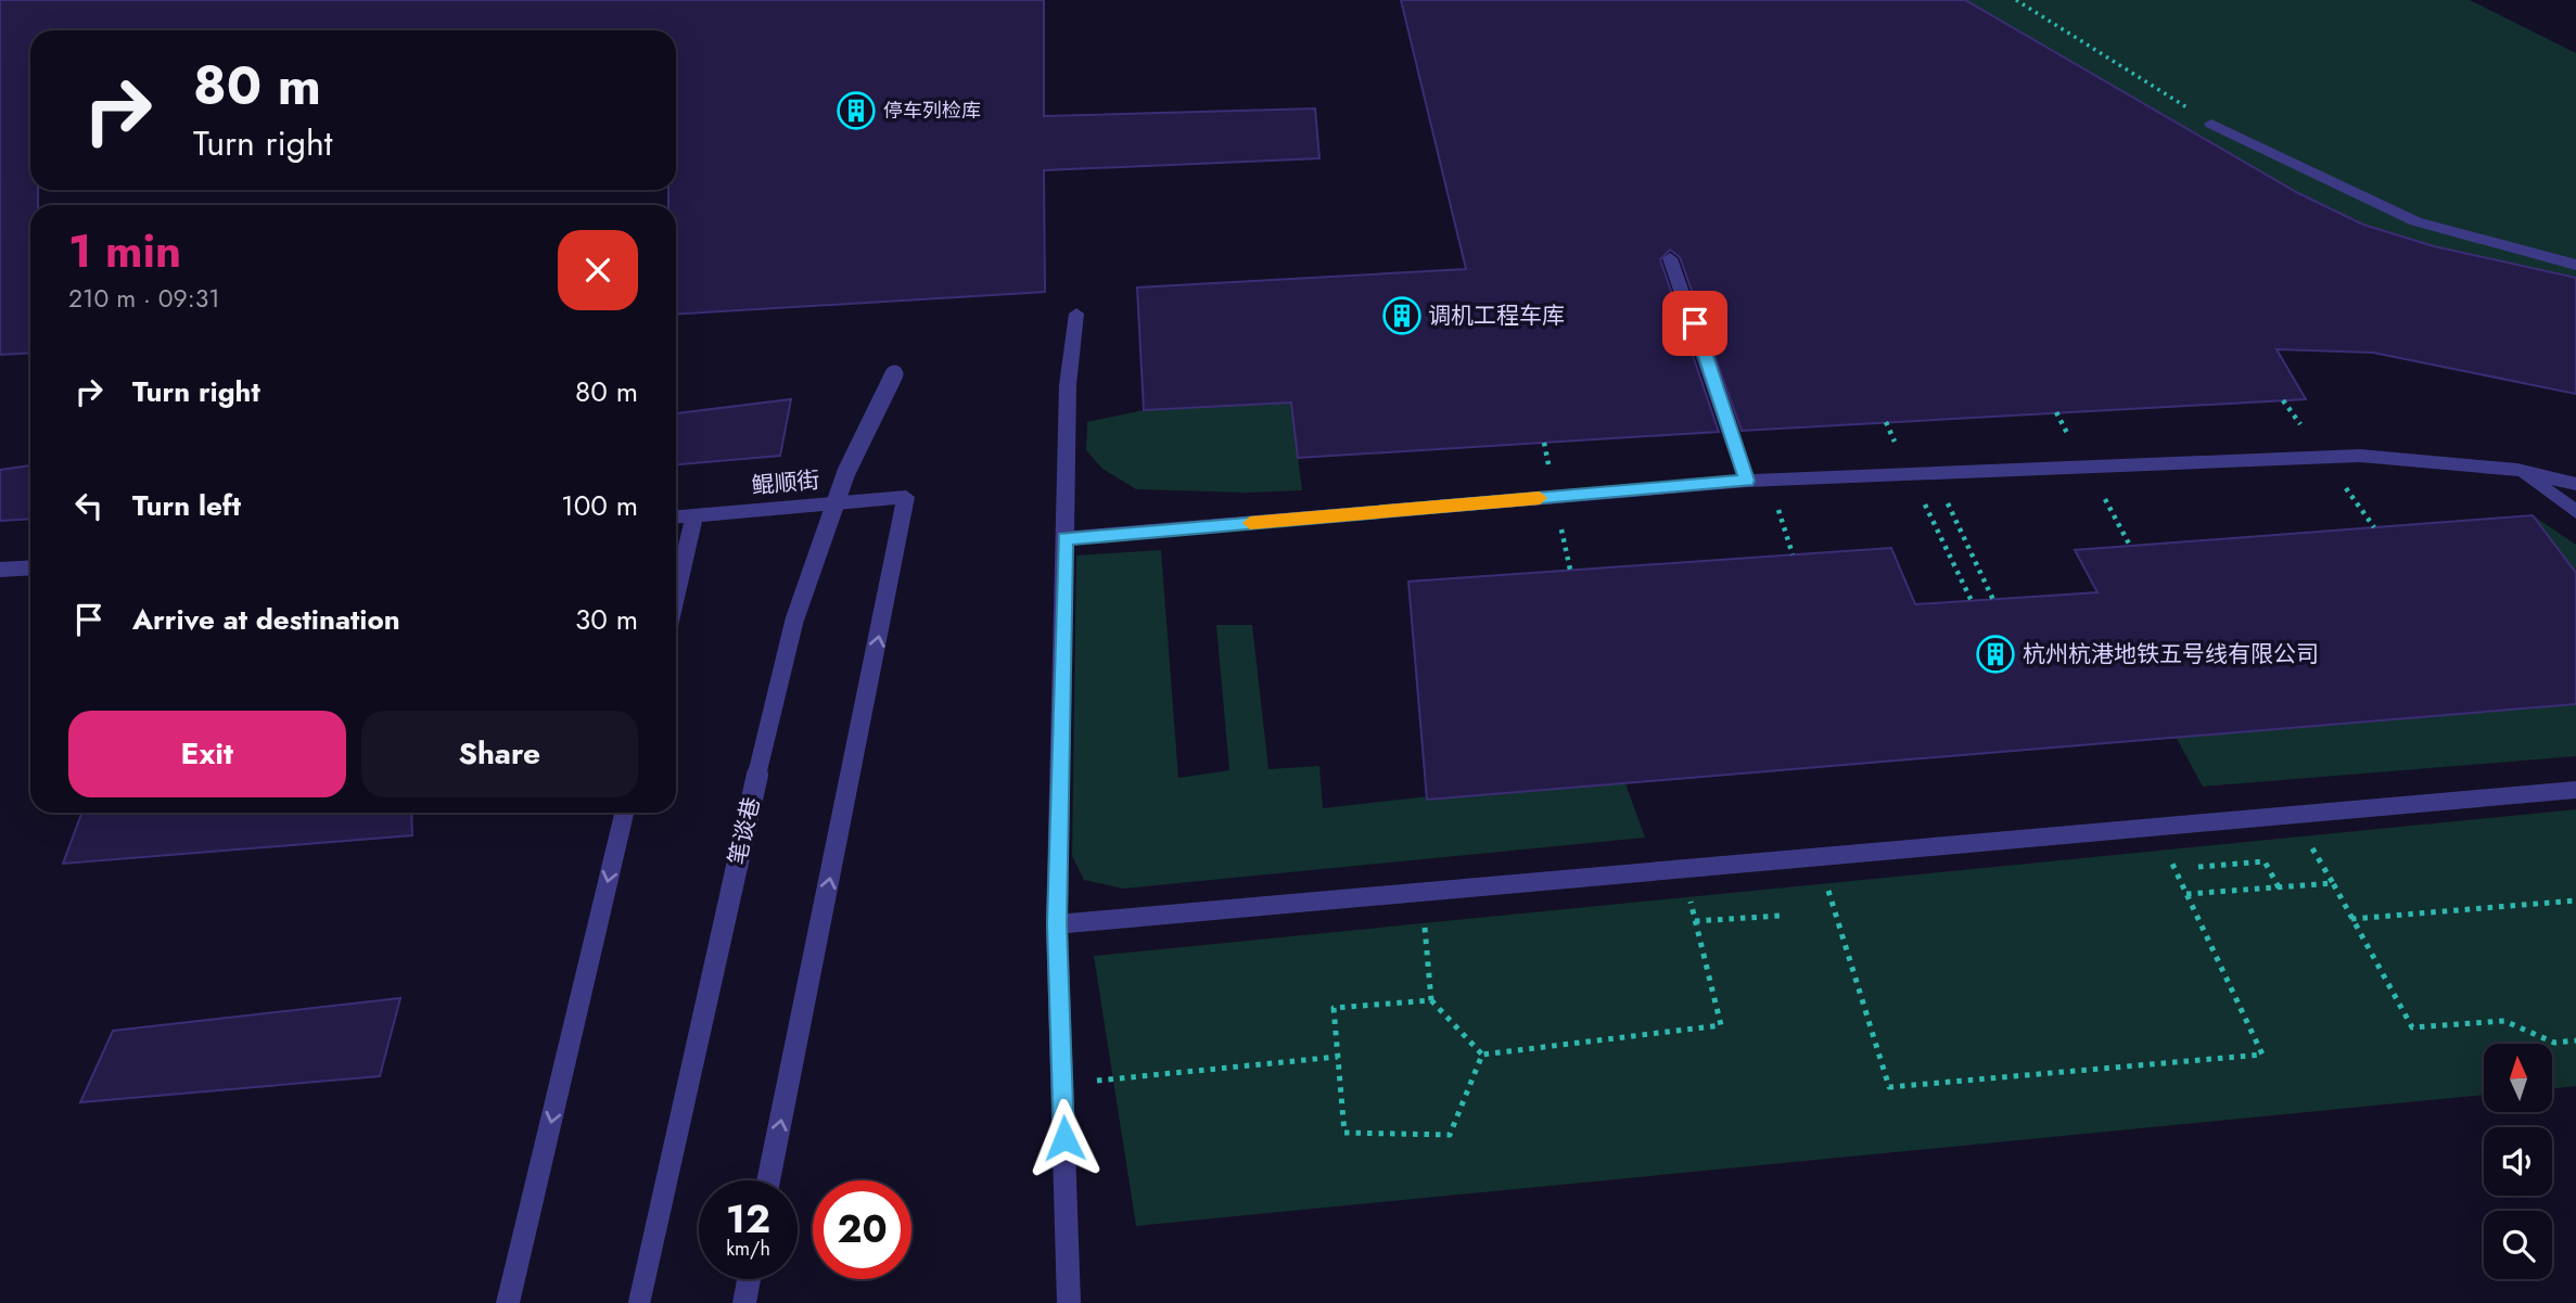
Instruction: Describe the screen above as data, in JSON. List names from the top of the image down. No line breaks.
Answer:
{"streets":{"street":["鲲顺街","笔谈巷"]},"places":{"building":["停车列检库","调机工程车库","杭州杭港地铁五号线有限公司"]},"north":"top","page":{"turn":["80 m","Turn right"],"heading":["1 min","210 m · 09:31"],"list":[{"name":"Turn right","value":"80 m"},{"name":"Turn left","value":"100 m"},{"name":"Arrive at destination","value":"30 m"}],"buttons":["Exit","Share"],"speed":"12 km/h","limit":"20"}}
